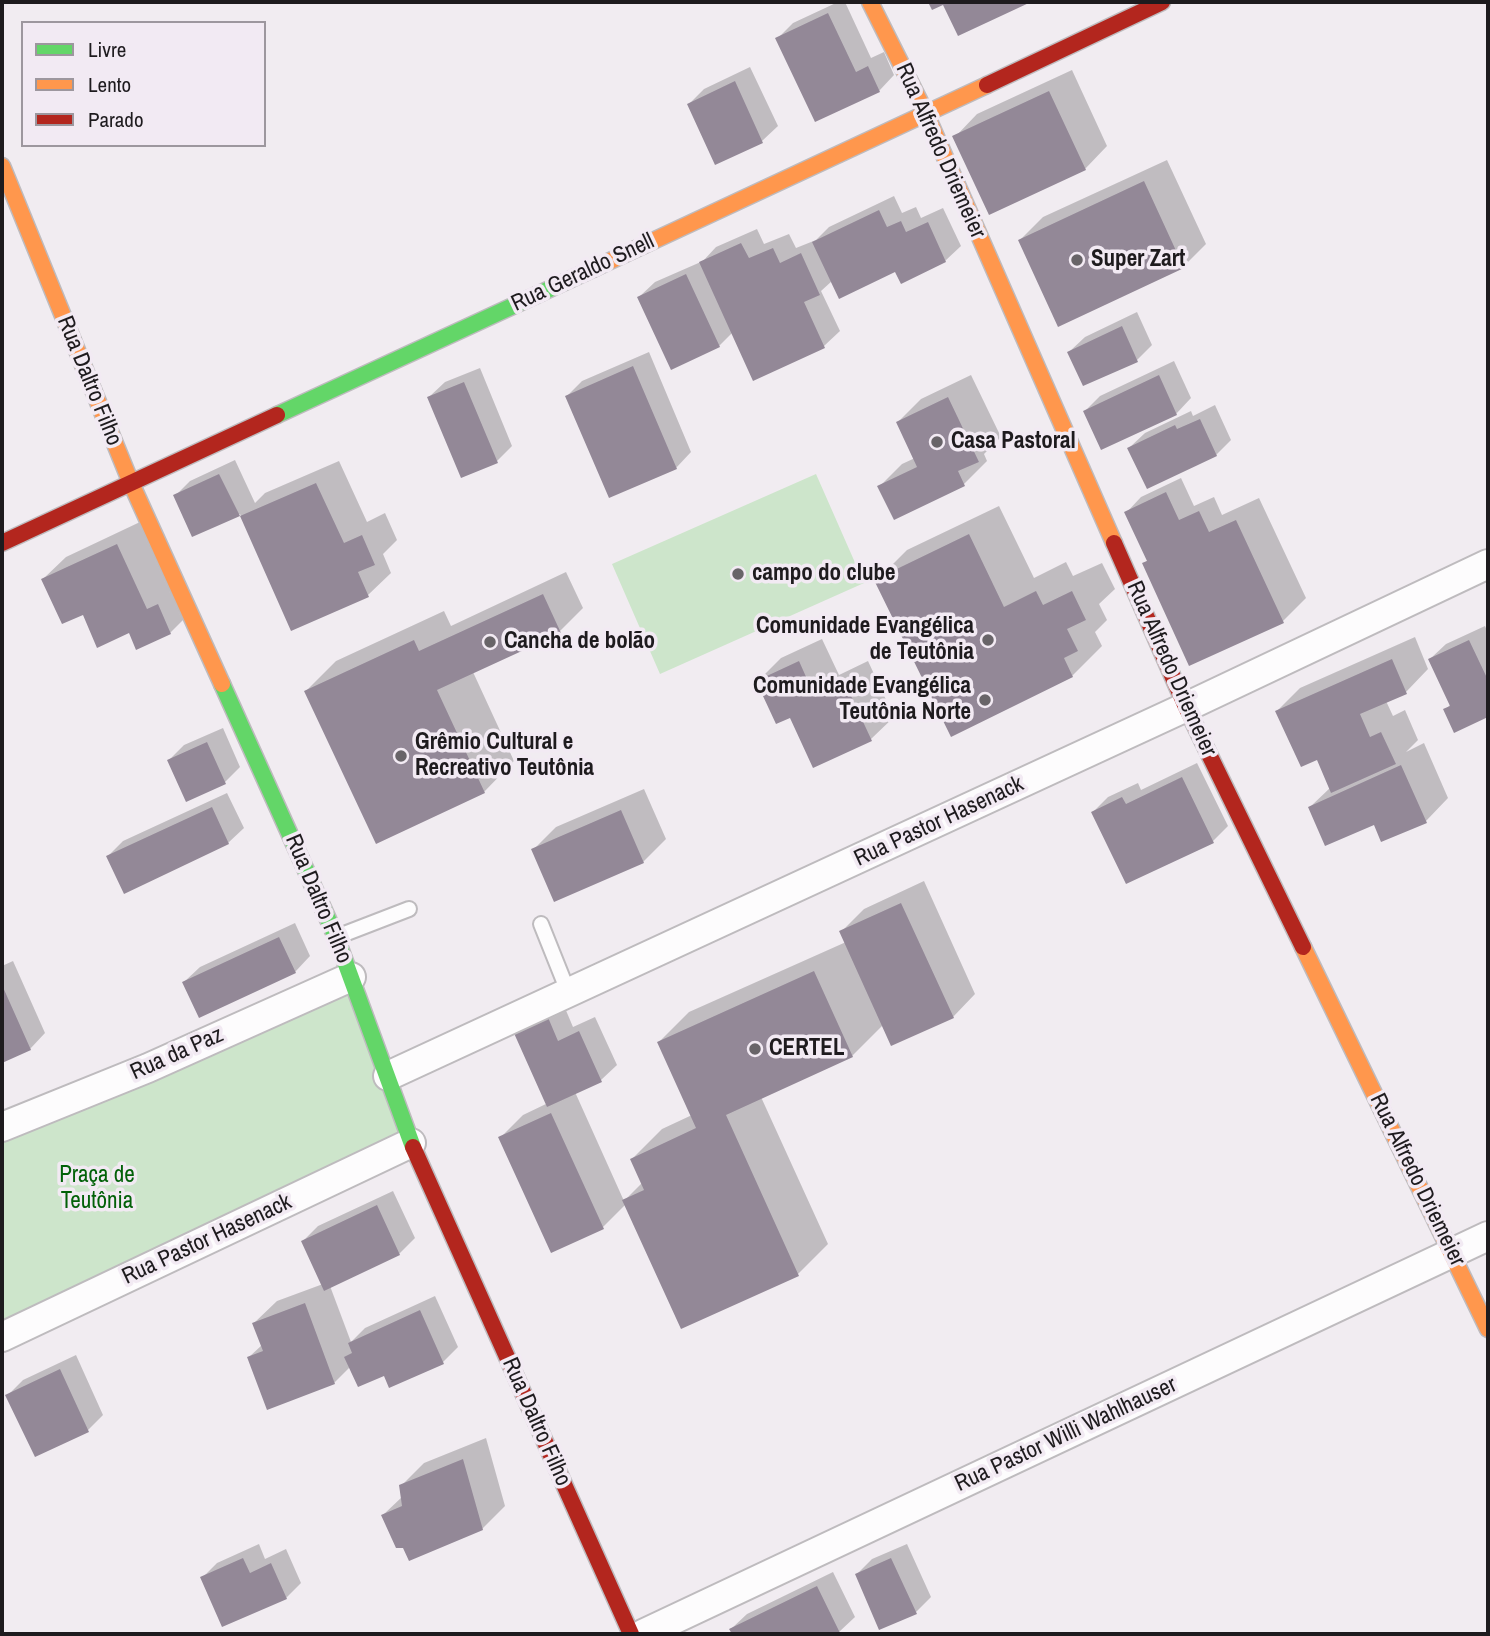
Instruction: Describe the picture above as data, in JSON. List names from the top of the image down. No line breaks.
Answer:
{"streets":{"street":["Rua Alfredo Driemeier","Rua Geraldo Snell","Rua Daltro Filho","Rua Pastor Hasenack","Rua da Paz","Rua Pastor Willi Wahlhauser"]},"crossings":[["Rua Alfredo Driemeier","Rua Geraldo Snell"],["Rua Alfredo Driemeier","Rua Pastor Hasenack"],["Rua Alfredo Driemeier","Rua Pastor Willi Wahlhauser"],["Rua Geraldo Snell","Rua Daltro Filho"],["Rua Daltro Filho","Rua Pastor Hasenack"],["Rua Daltro Filho","Rua da Paz"]],"parks":["Praça de Teutônia"],"places":["Super Zart","Casa Pastoral","campo do clube","Comunidade Evangélica de Teutônia","Cancha de bolão","Comunidade Evangélica Teutônia Norte","Grêmio Cultural e Recreativo Teutônia","CERTEL"],"legend":["Livre","Lento","Parado"]}
